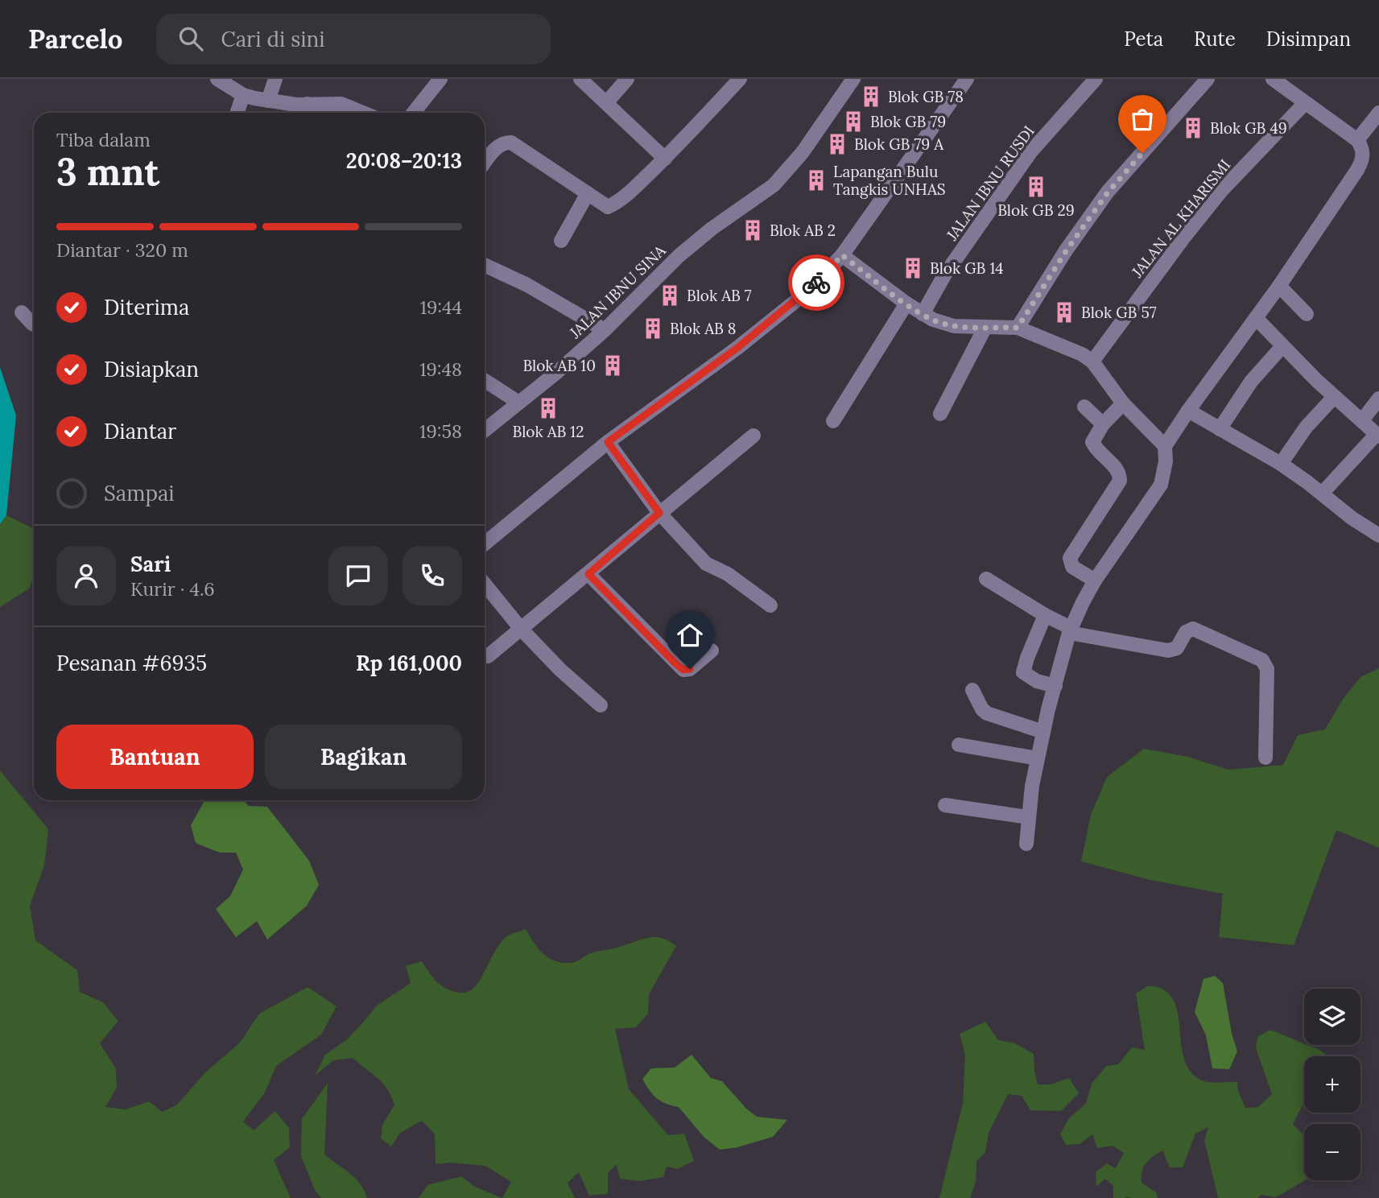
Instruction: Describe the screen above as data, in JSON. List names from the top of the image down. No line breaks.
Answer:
{"streets":{"street":["JALAN IBNU RUSDI","JALAN AL KHARISMI","JALAN IBNU SINA"]},"places":{"building":["Blok GB 78","Blok GB 79","Blok GB 49","Blok GB 79 A","Lapangan Bulu Tangkis UNHAS","Blok GB 29","Blok AB 2","Blok GB 14","Blok AB 7","Blok GB 57","Blok AB 8","Blok AB 10","Blok AB 12"]},"page":{"header":"Parcelo","search":"Cari di sini","nav":["Peta","Rute","Disimpan"],"heading":["3 mnt","Tiba dalam","20:08–20:13"],"panel":["Sari","Kurir · 4.6","Pesanan #6935","Rp 161,000"],"bar":"Diantar · 320 m","list":[["Diterima","19:44"],["Disiapkan","19:48"],["Diantar","19:58"],"Sampai"],"buttons":["Bantuan","Bagikan"],"map_buttons":["+","−"]}}
